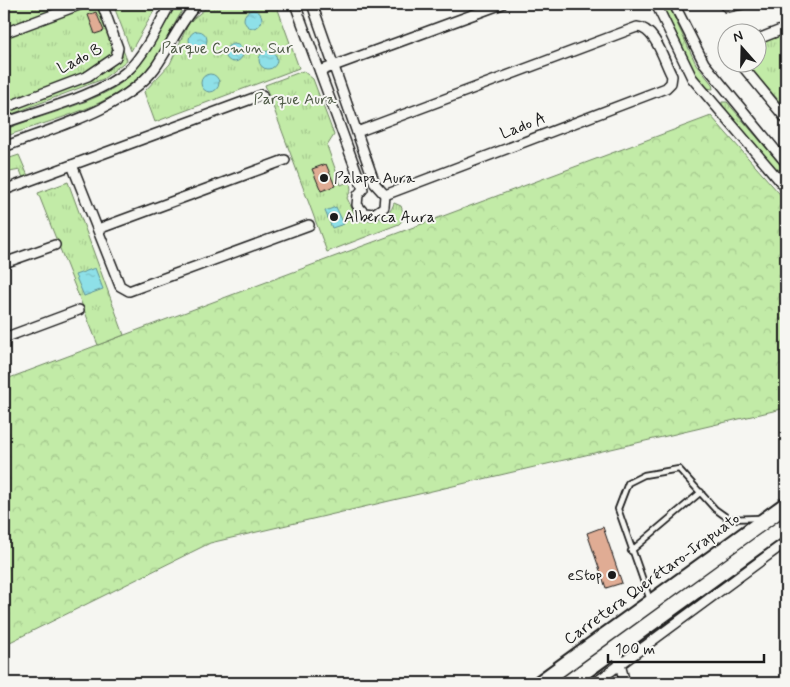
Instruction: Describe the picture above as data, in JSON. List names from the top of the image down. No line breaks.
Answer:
{"streets":{"highway":["Carretera Querétaro-Irapuato"],"street":["Lado B","Lado A"]},"parks":["Parque Comun Sur","Parque Aura"],"places":["Palapa Aura","Alberca Aura","eStop"],"scale_bar":"100 m","north":"top"}
